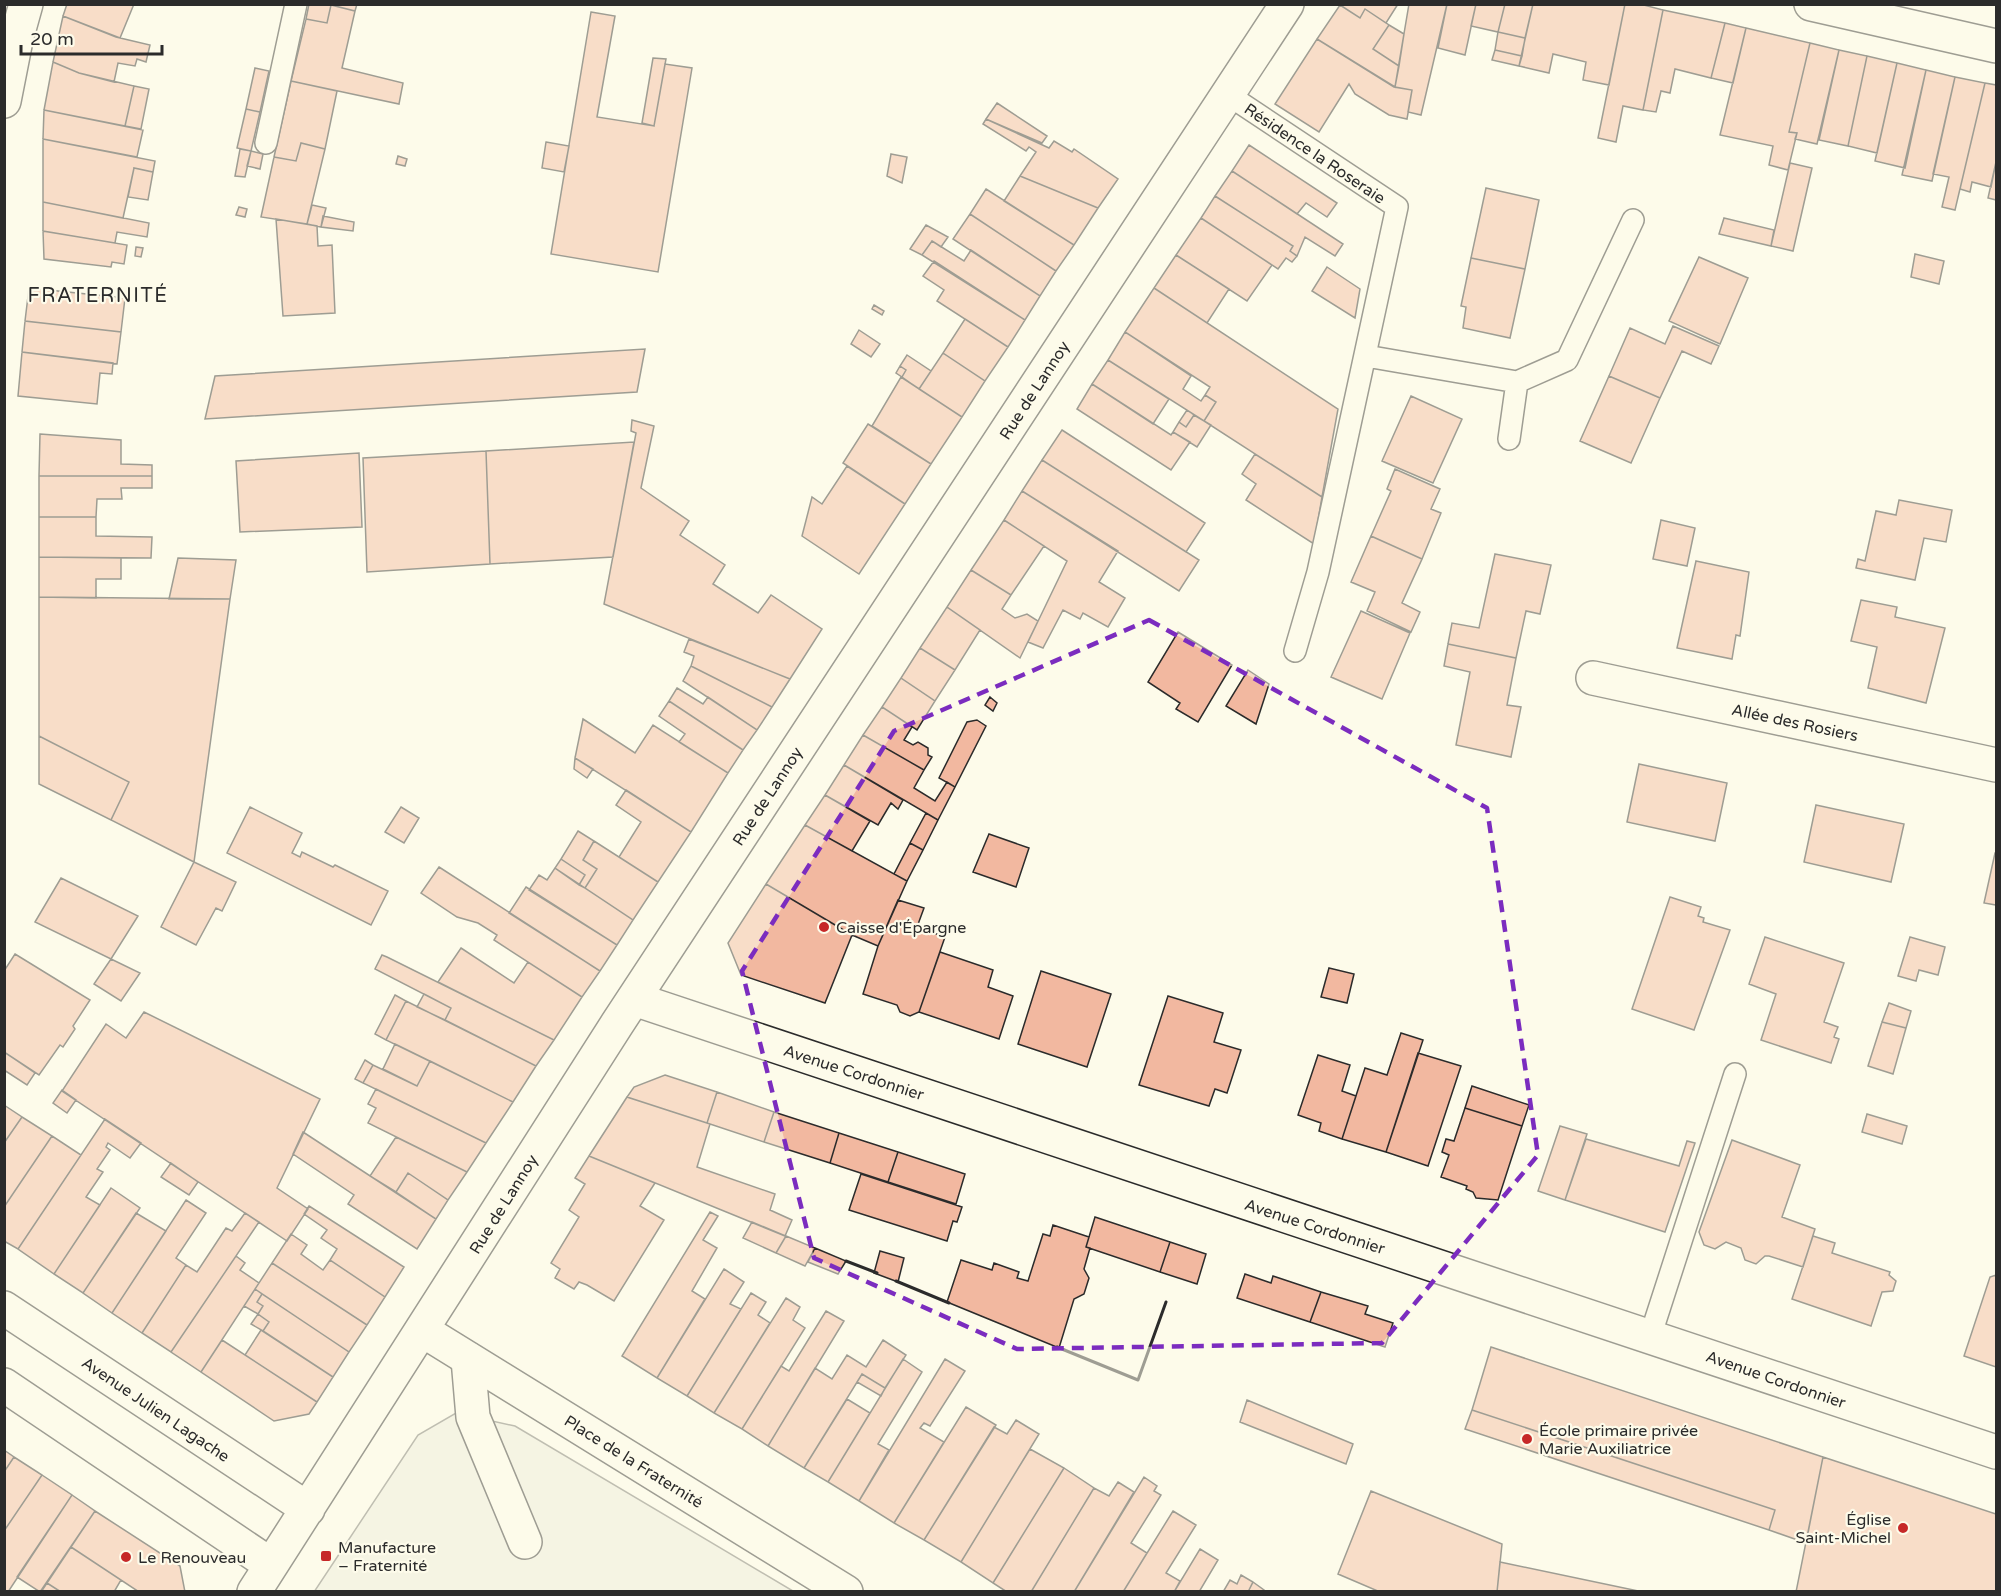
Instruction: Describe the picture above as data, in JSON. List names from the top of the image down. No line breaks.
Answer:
{"streets":{"street":["Rue de Lannoy","Allée des Rosiers","Avenue Cordonnier","Avenue Julien Lagache","Place de la Fraternité"],"lane":["Résidence la Roseraie"]},"crossings":[["Résidence la Roseraie","Rue de Lannoy"],["Rue de Lannoy","Avenue Cordonnier"],["Rue de Lannoy","Avenue Julien Lagache"],["Rue de Lannoy","Place de la Fraternité"]],"districts":["FRATERNITÉ"],"places":{"other":["Caisse d'Épargne","École primaire privée Marie Auxiliatrice","Église Saint-Michel","Le Renouveau"],"transit":["Manufacture – Fraternité"]},"scale_bar":"20 m"}
